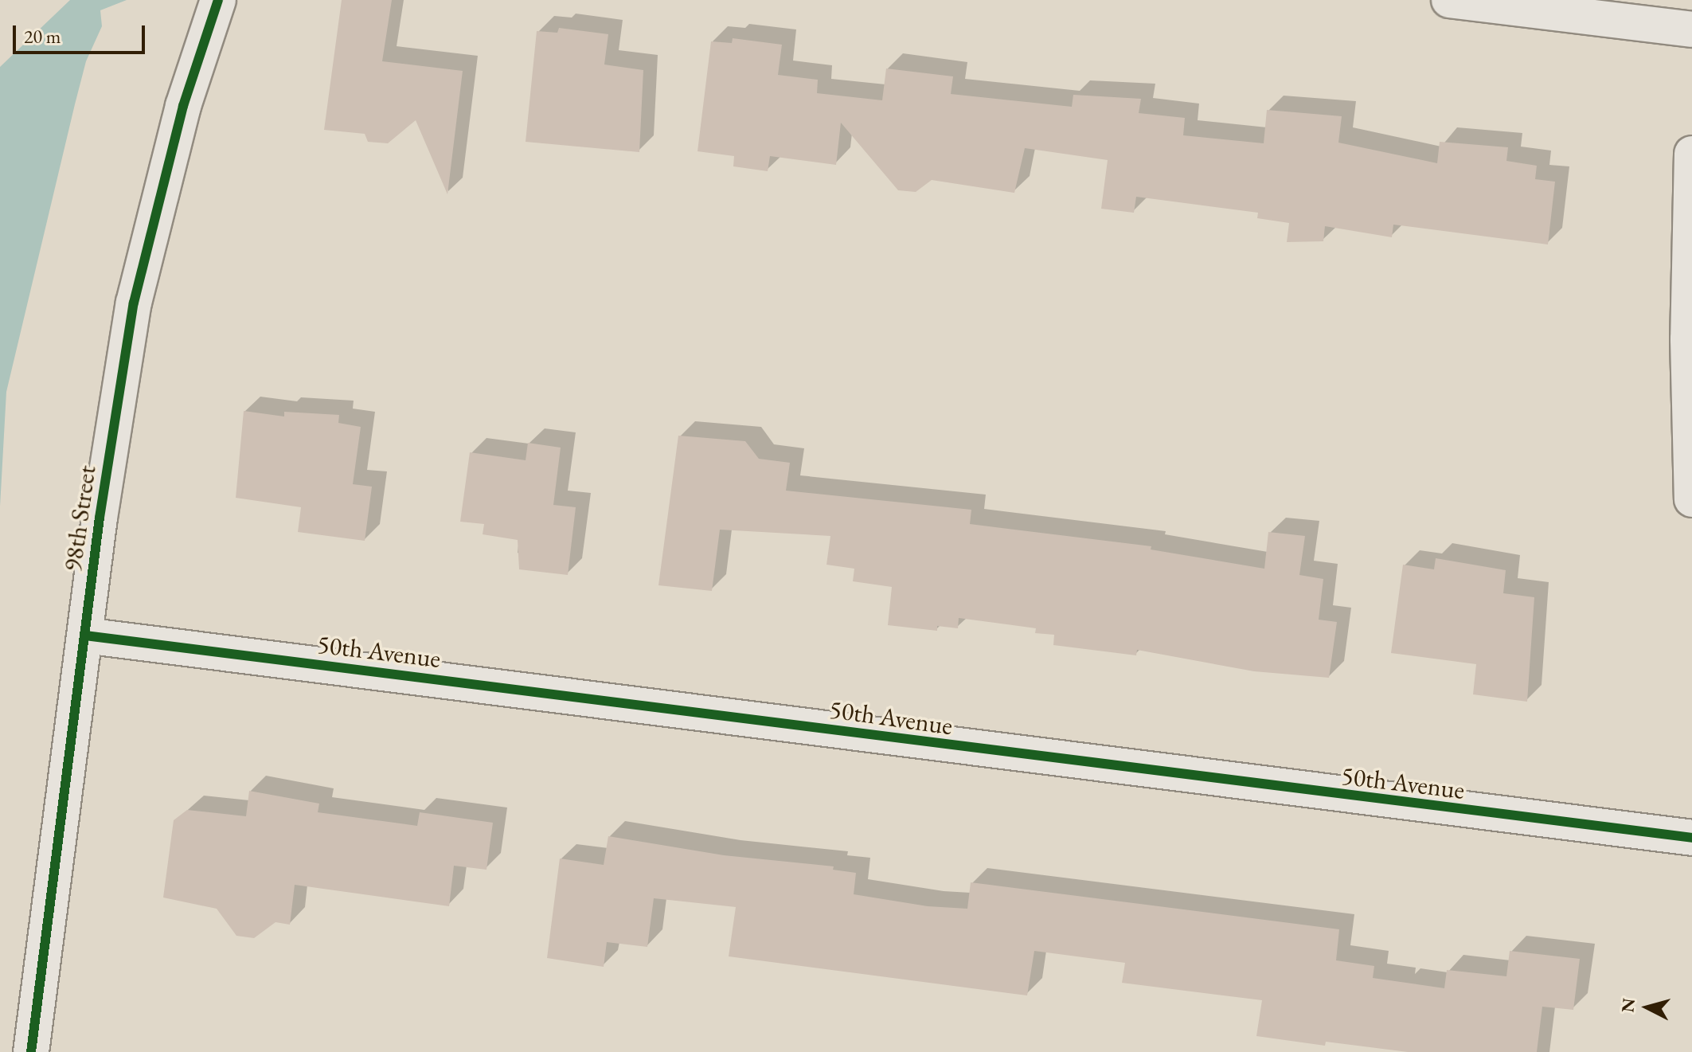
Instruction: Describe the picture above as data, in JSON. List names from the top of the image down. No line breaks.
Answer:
{"streets":{"street":["98th Street","50th Avenue"]},"crossings":[["98th Street","50th Avenue"]],"scale_bar":"20 m","north":"left"}
